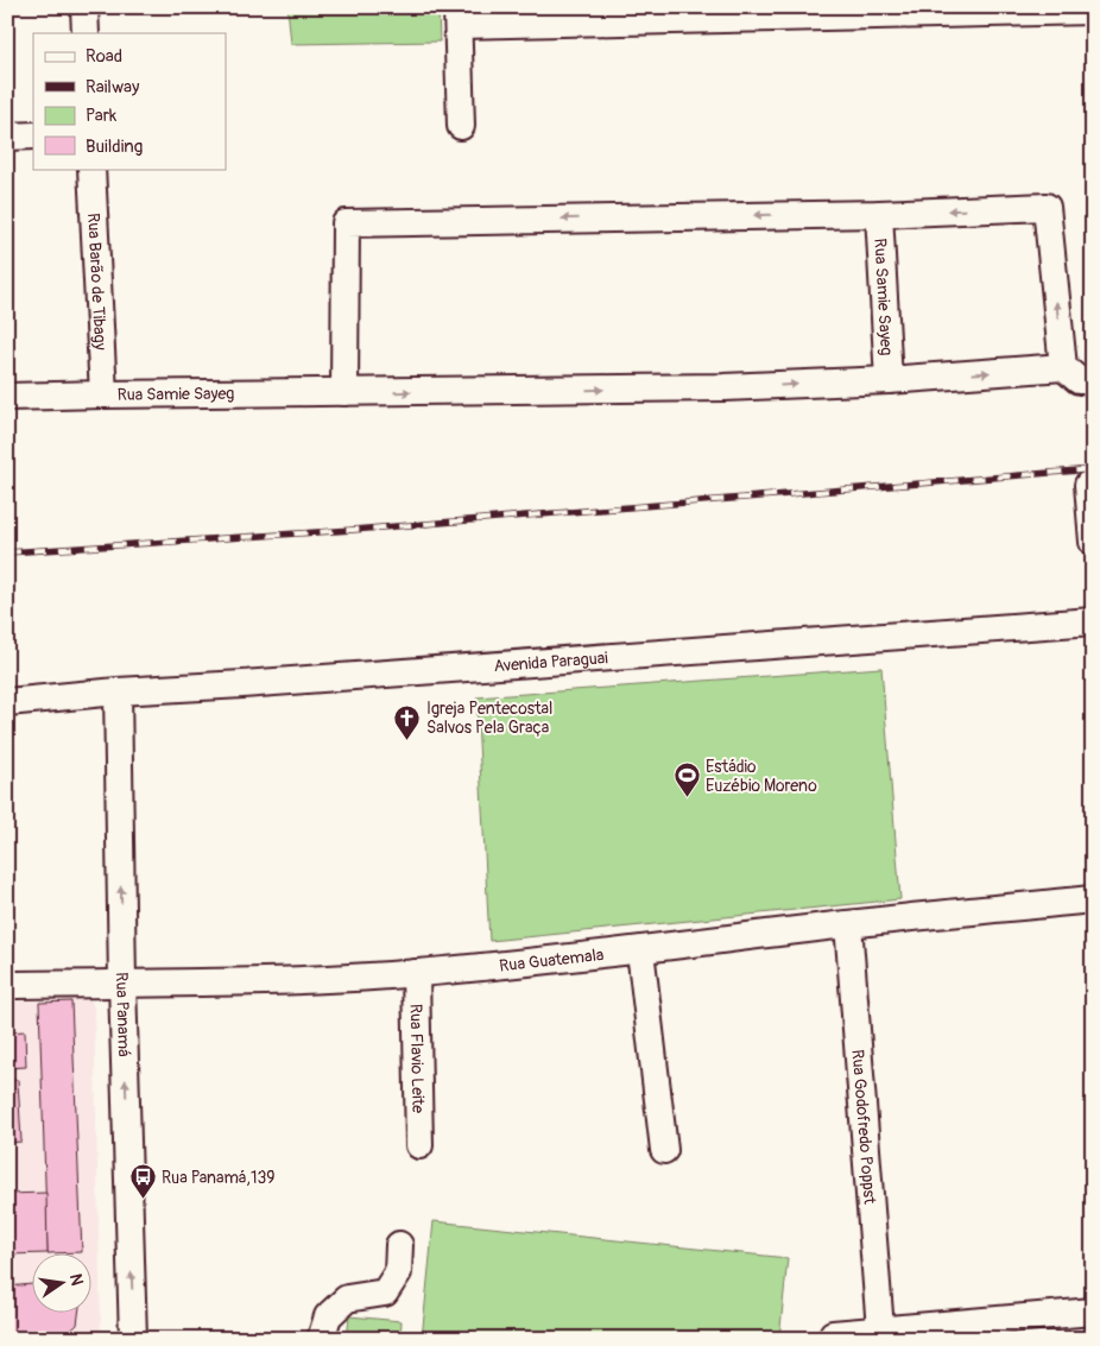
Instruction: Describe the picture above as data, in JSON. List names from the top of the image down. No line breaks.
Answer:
{"streets":{"street":["Rua Barão de Tibagy","Rua Samie Sayeg","Avenida Paraguai","Rua Guatemala","Rua Panamá","Rua Flavio Leite","Rua Godofredo Poppst"]},"crossings":[["Rua Barão de Tibagy","Rua Samie Sayeg"],["Avenida Paraguai","Rua Panamá"],["Rua Guatemala","Rua Panamá"],["Rua Guatemala","Rua Flavio Leite"],["Rua Guatemala","Rua Godofredo Poppst"]],"one_way":["Rua Samie Sayeg","Rua Panamá"],"places":{"church":["Igreja Pentecostal Salvos Pela Graça"],"sports":["Estádio Euzébio Moreno"],"bus stop":["Rua Panamá,139"]},"legend":["Road","Railway","Park","Building"],"north":"right"}
